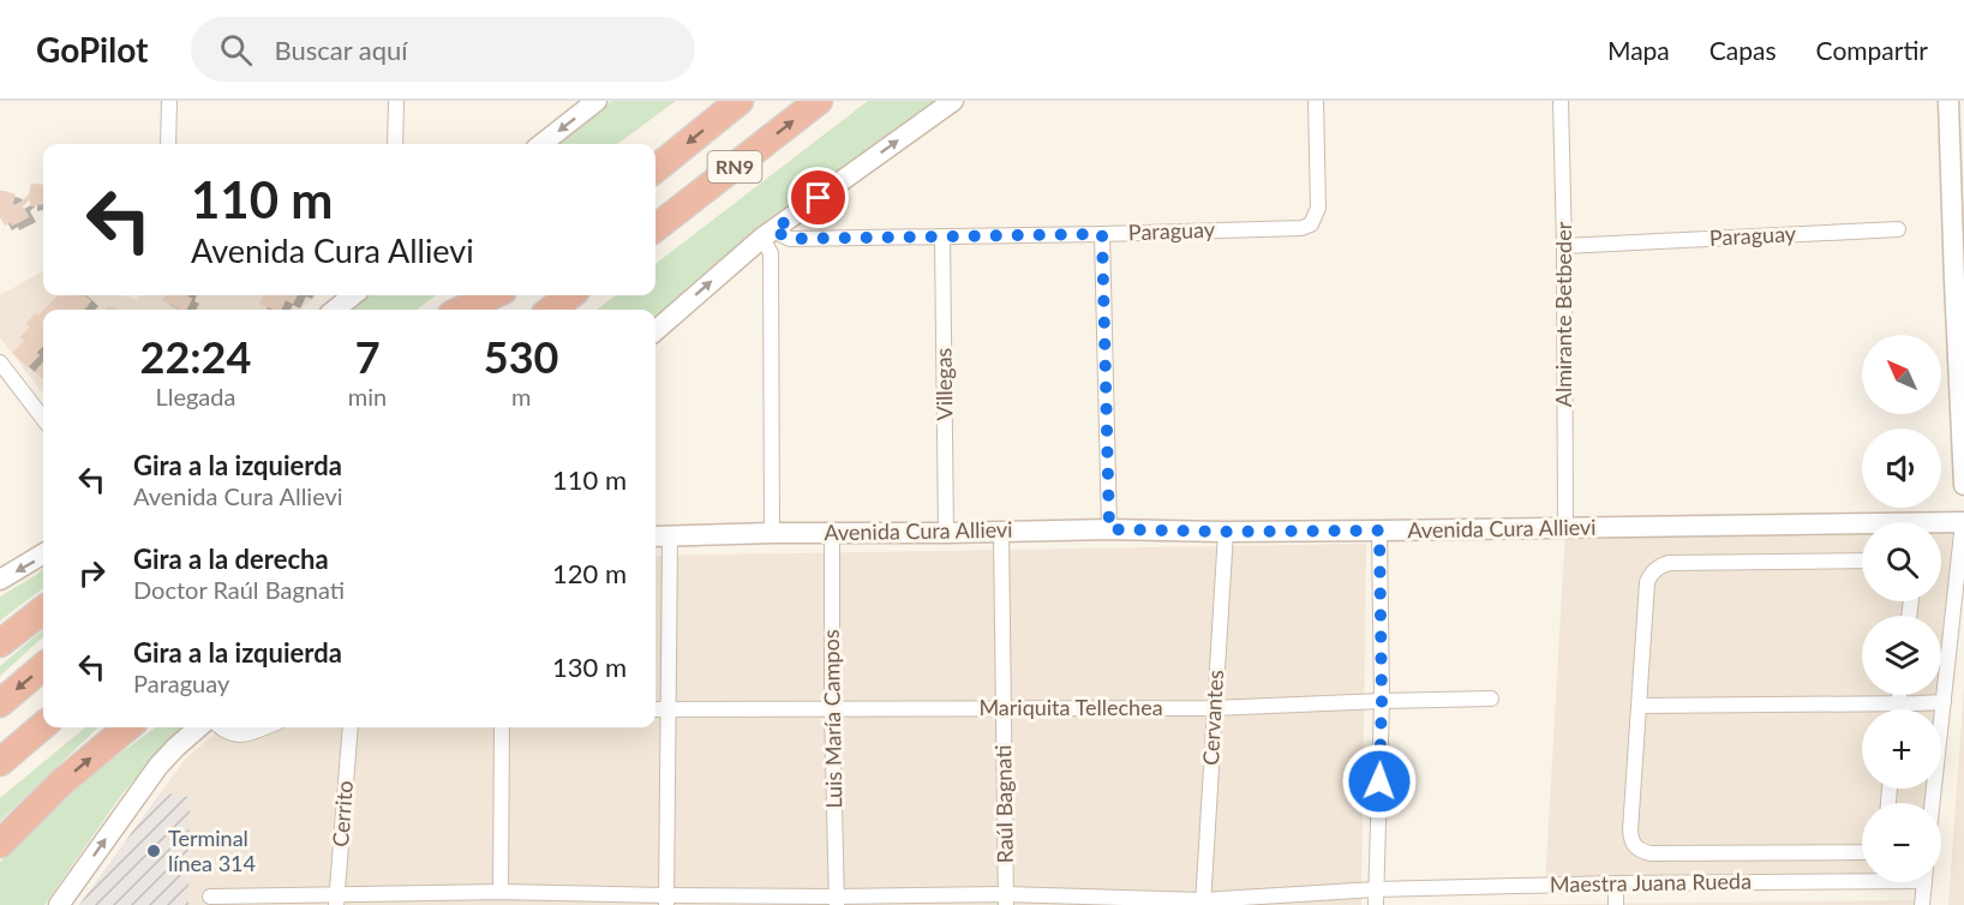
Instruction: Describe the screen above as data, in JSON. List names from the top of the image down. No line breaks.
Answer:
{"streets":{"highway":["RN9"],"street":["Paraguay","Almirante Betbeder","Villegas","Avenida Cura Allievi","Mariquita Tellechea","Cervantes","Luis María Campos","Raúl Bagnati","Cerrito","Maestra Juana Rueda"]},"crossings":[["Paraguay","Almirante Betbeder"],["Paraguay","Villegas"],["Almirante Betbeder","Avenida Cura Allievi"],["Villegas","Avenida Cura Allievi"],["Avenida Cura Allievi","Cervantes"],["Avenida Cura Allievi","Luis María Campos"],["Avenida Cura Allievi","Raúl Bagnati"],["Mariquita Tellechea","Cervantes"],["Mariquita Tellechea","Luis María Campos"],["Mariquita Tellechea","Raúl Bagnati"],["Cervantes","Maestra Juana Rueda"],["Luis María Campos","Maestra Juana Rueda"],["Raúl Bagnati","Maestra Juana Rueda"],["Cerrito","Maestra Juana Rueda"]],"places":["Terminal línea 314"],"north":"top left","page":{"header":"GoPilot","search":"Buscar aquí","nav":["Mapa","Capas","Compartir"],"turn":["110 m","Avenida Cura Allievi"],"eta":["22:24","Llegada","7","min","530","m"],"map_buttons":["+","−"],"list":[{"name":"Gira a la izquierda","note":"Avenida Cura Allievi","value":"110 m"},{"name":"Gira a la derecha","note":"Doctor Raúl Bagnati","value":"120 m"},{"name":"Gira a la izquierda","note":"Paraguay","value":"130 m"}]}}
